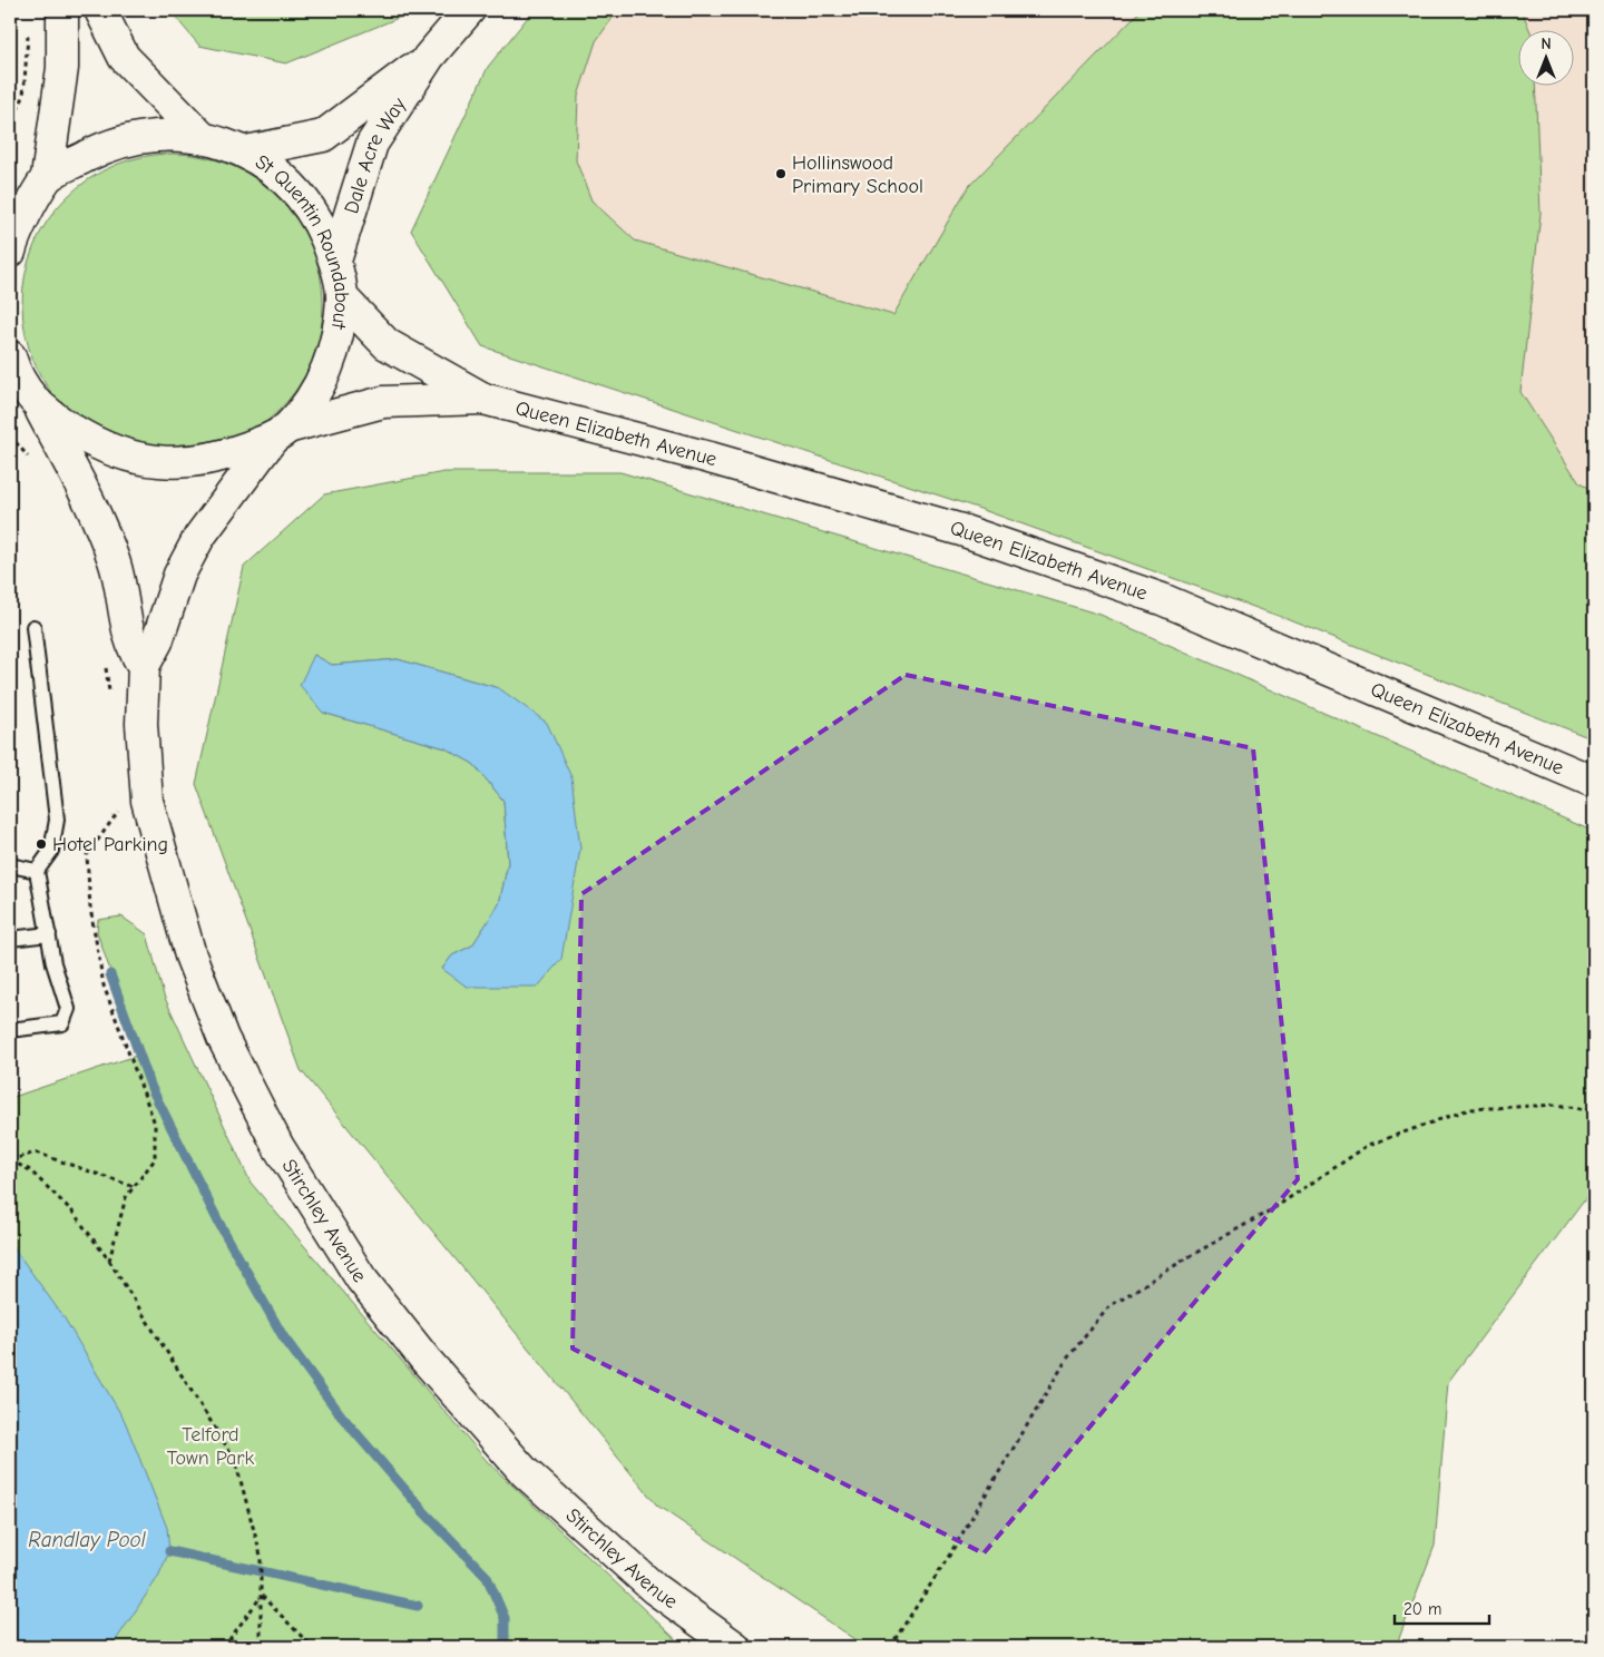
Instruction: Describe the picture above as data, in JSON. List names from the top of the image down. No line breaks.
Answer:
{"streets":{"street":["Dale Acre Way","St Quentin Roundabout","Queen Elizabeth Avenue","Stirchley Avenue"]},"crossings":[["Dale Acre Way","St Quentin Roundabout"],["St Quentin Roundabout","Queen Elizabeth Avenue"]],"water":["Randlay Pool"],"parks":["Telford Town Park"],"places":["Hollinswood Primary School","Hotel Parking"],"scale_bar":"20 m","north":"top"}
